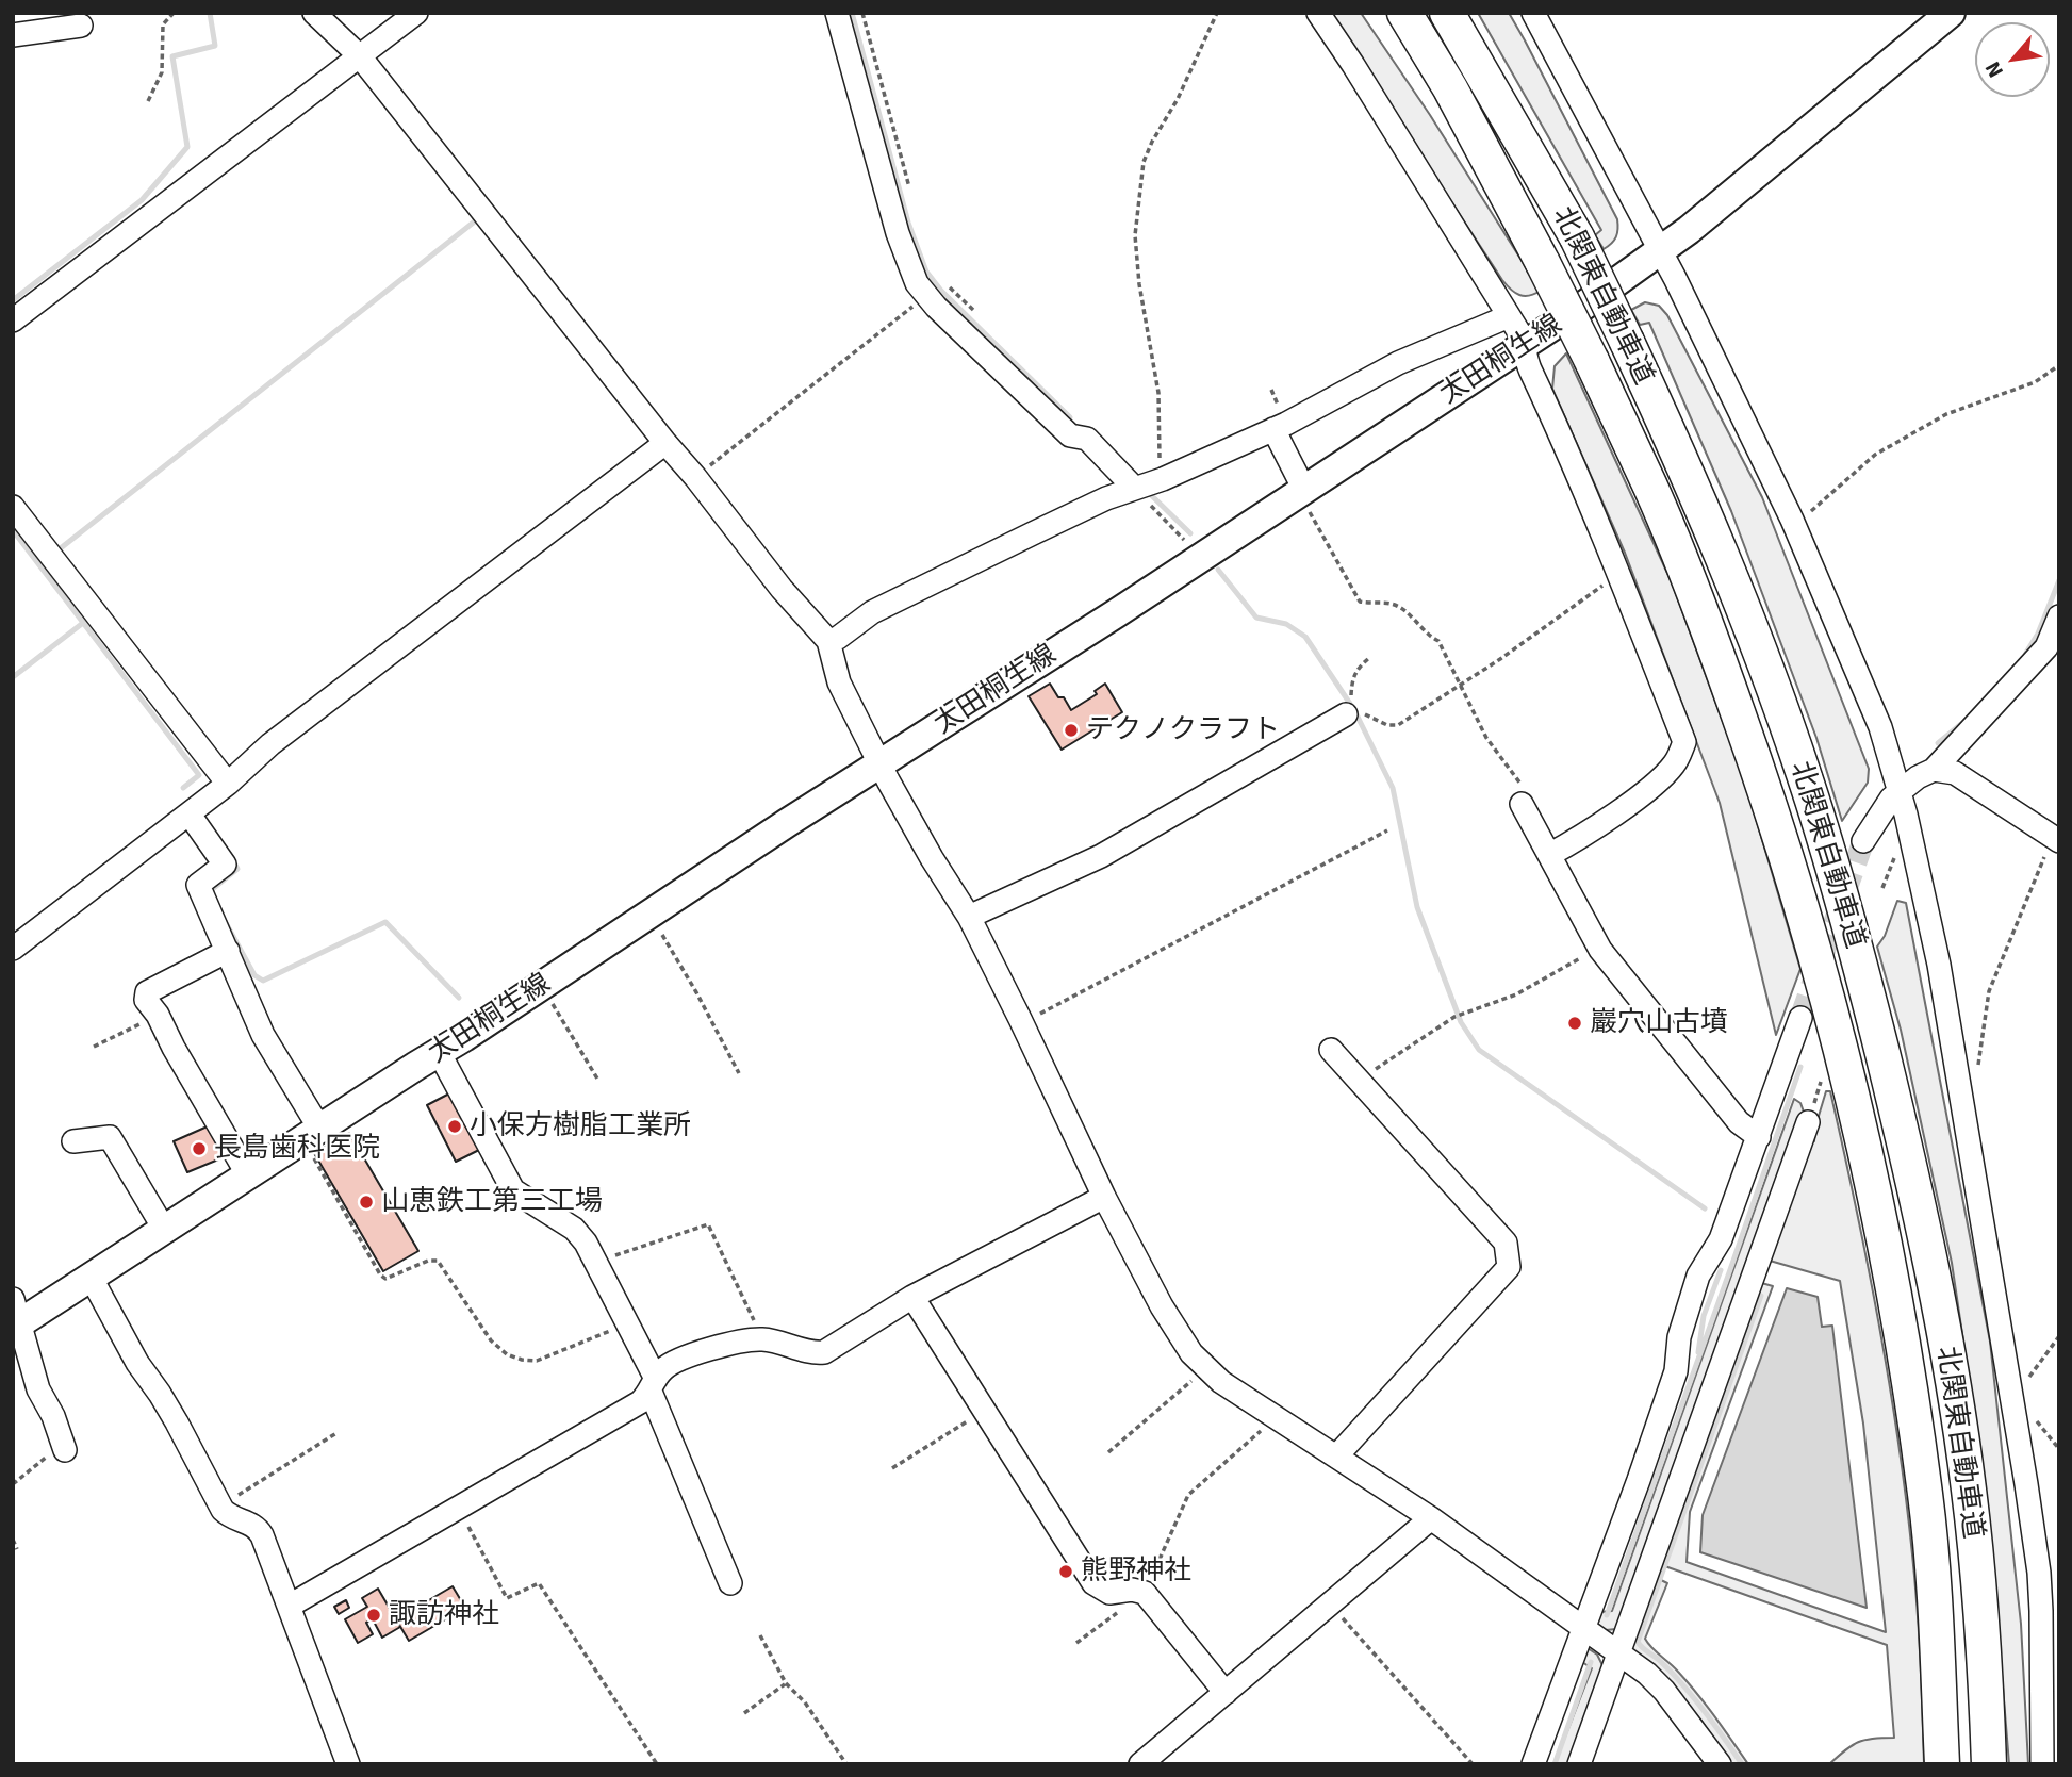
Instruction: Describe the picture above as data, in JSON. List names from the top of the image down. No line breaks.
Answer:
{"streets":{"highway":["北関東自動車道"],"main road":["太田桐生線"]},"places":["テクノクラフト","巖穴山古墳","小保方樹脂工業所","長島歯科医院","山恵鉄工第三工場","熊野神社","諏訪神社"],"north":"bottom left"}
